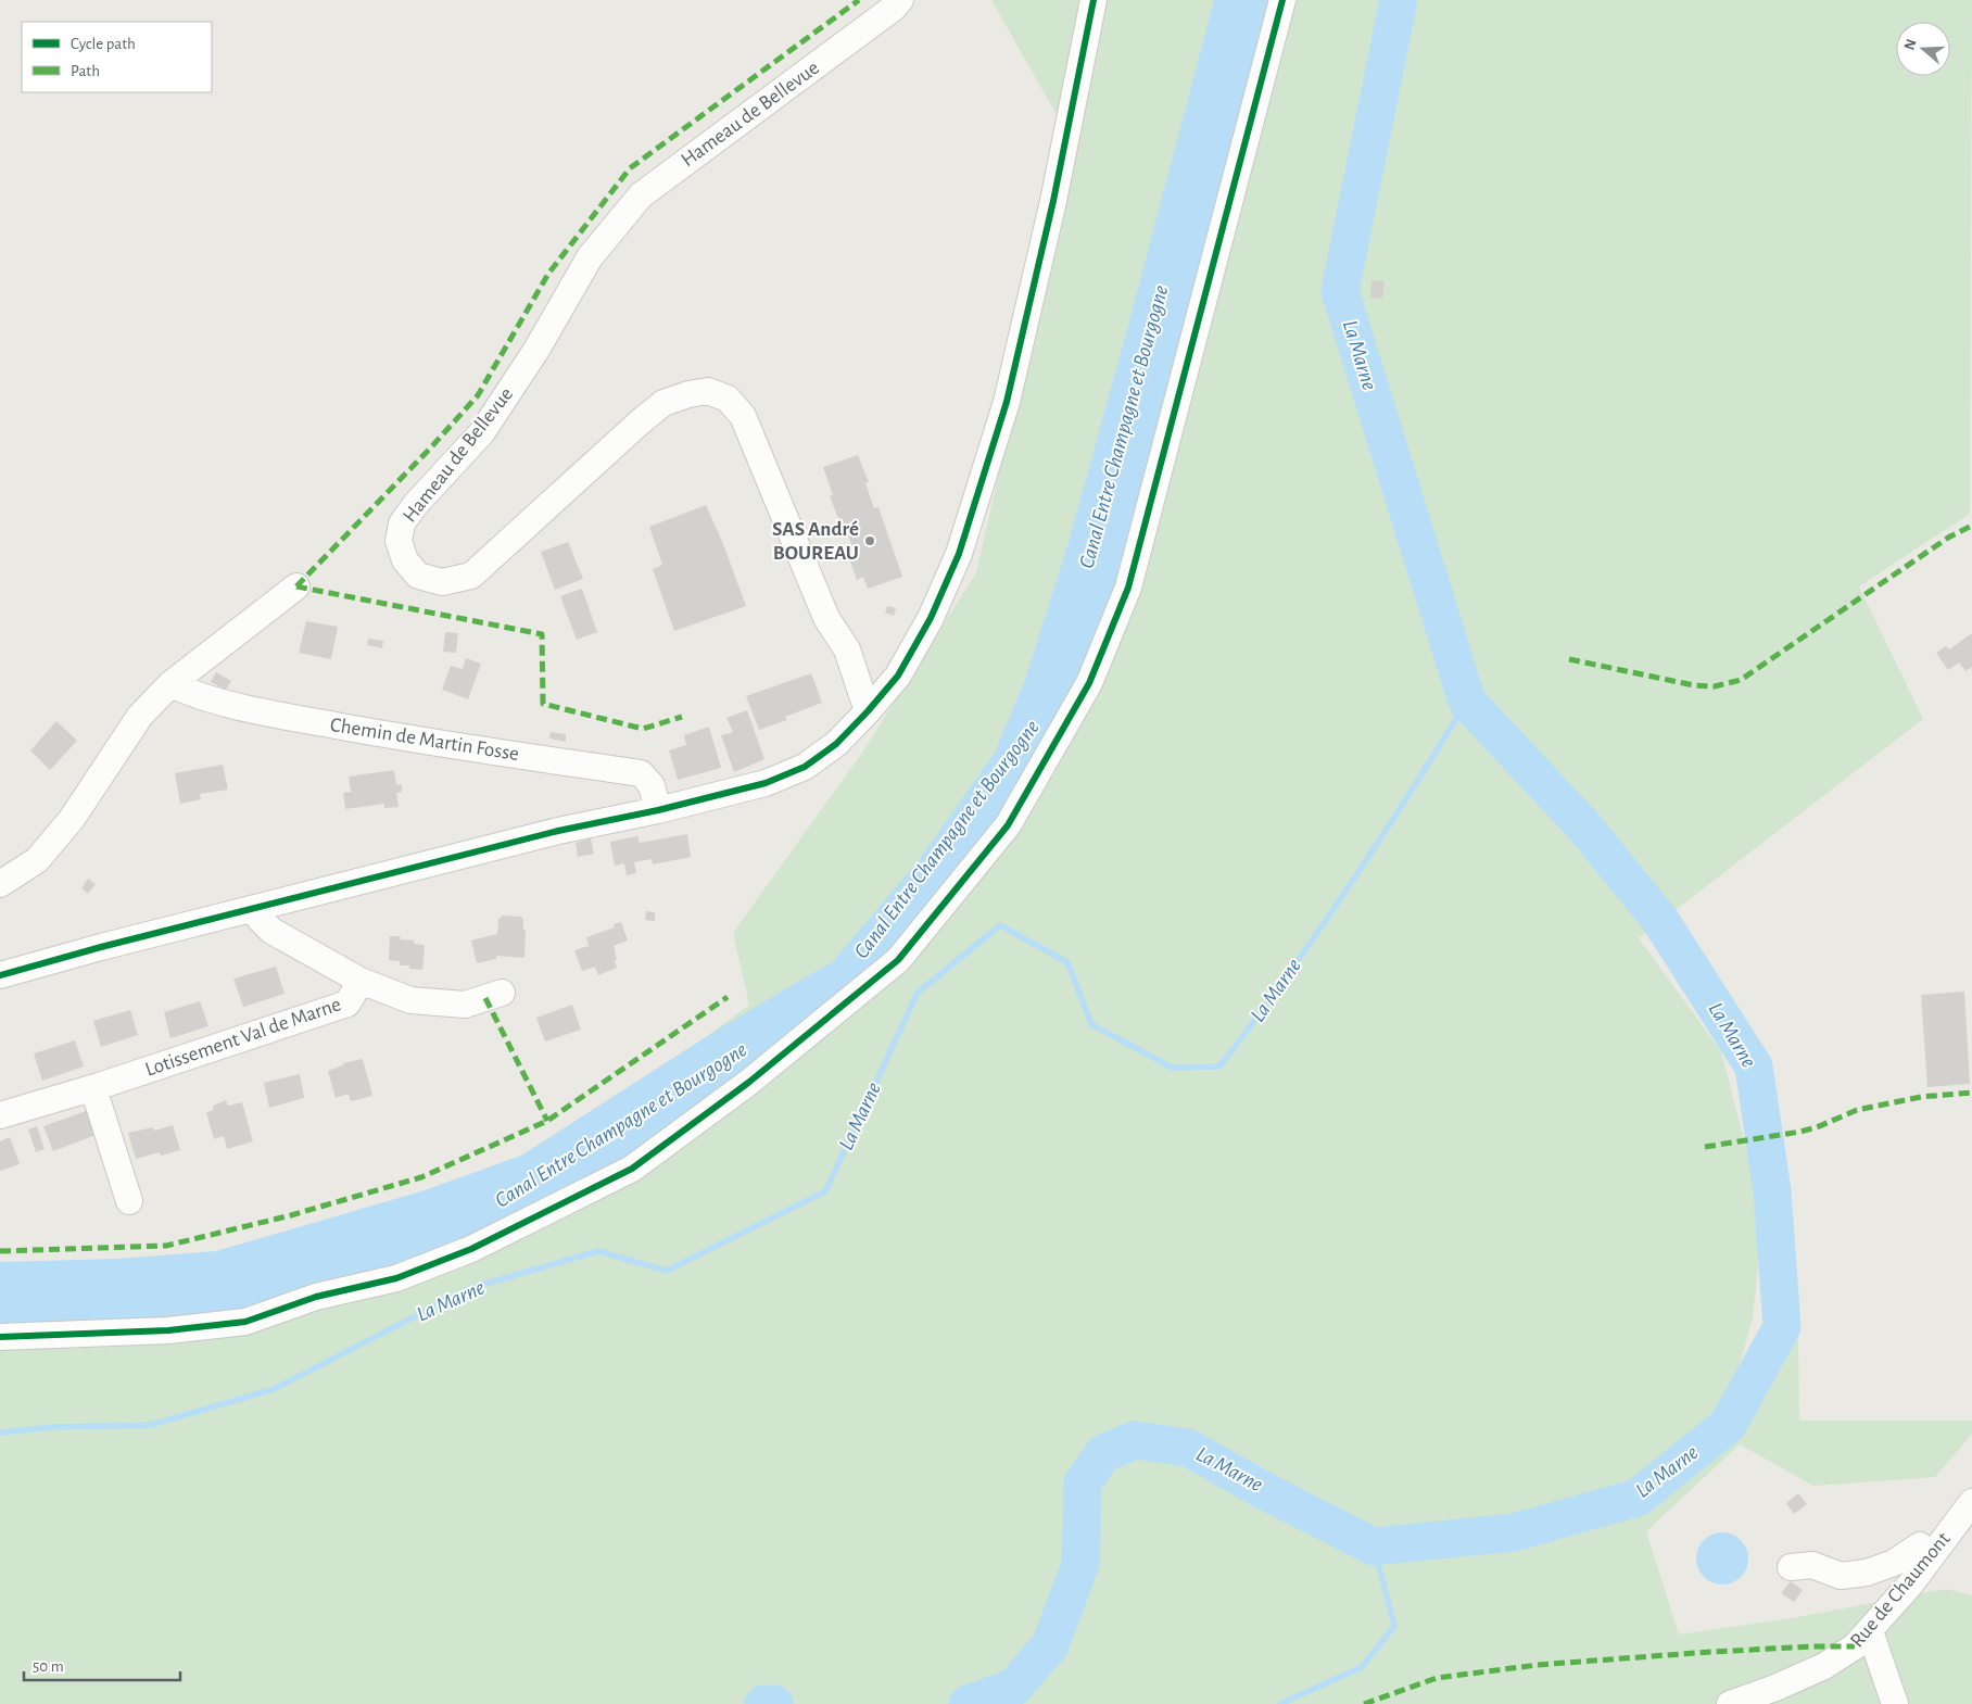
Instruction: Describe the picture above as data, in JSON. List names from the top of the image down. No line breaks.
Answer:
{"streets":{"street":["Hameau de Bellevue","Chemin de Martin Fosse","Lotissement Val de Marne","Rue de Chaumont"]},"water":["La Marne","Canal Entre Champagne et Bourgogne"],"places":["SAS André BOUREAU"],"legend":["Cycle path","Path"],"scale_bar":"50 m","north":"left"}
